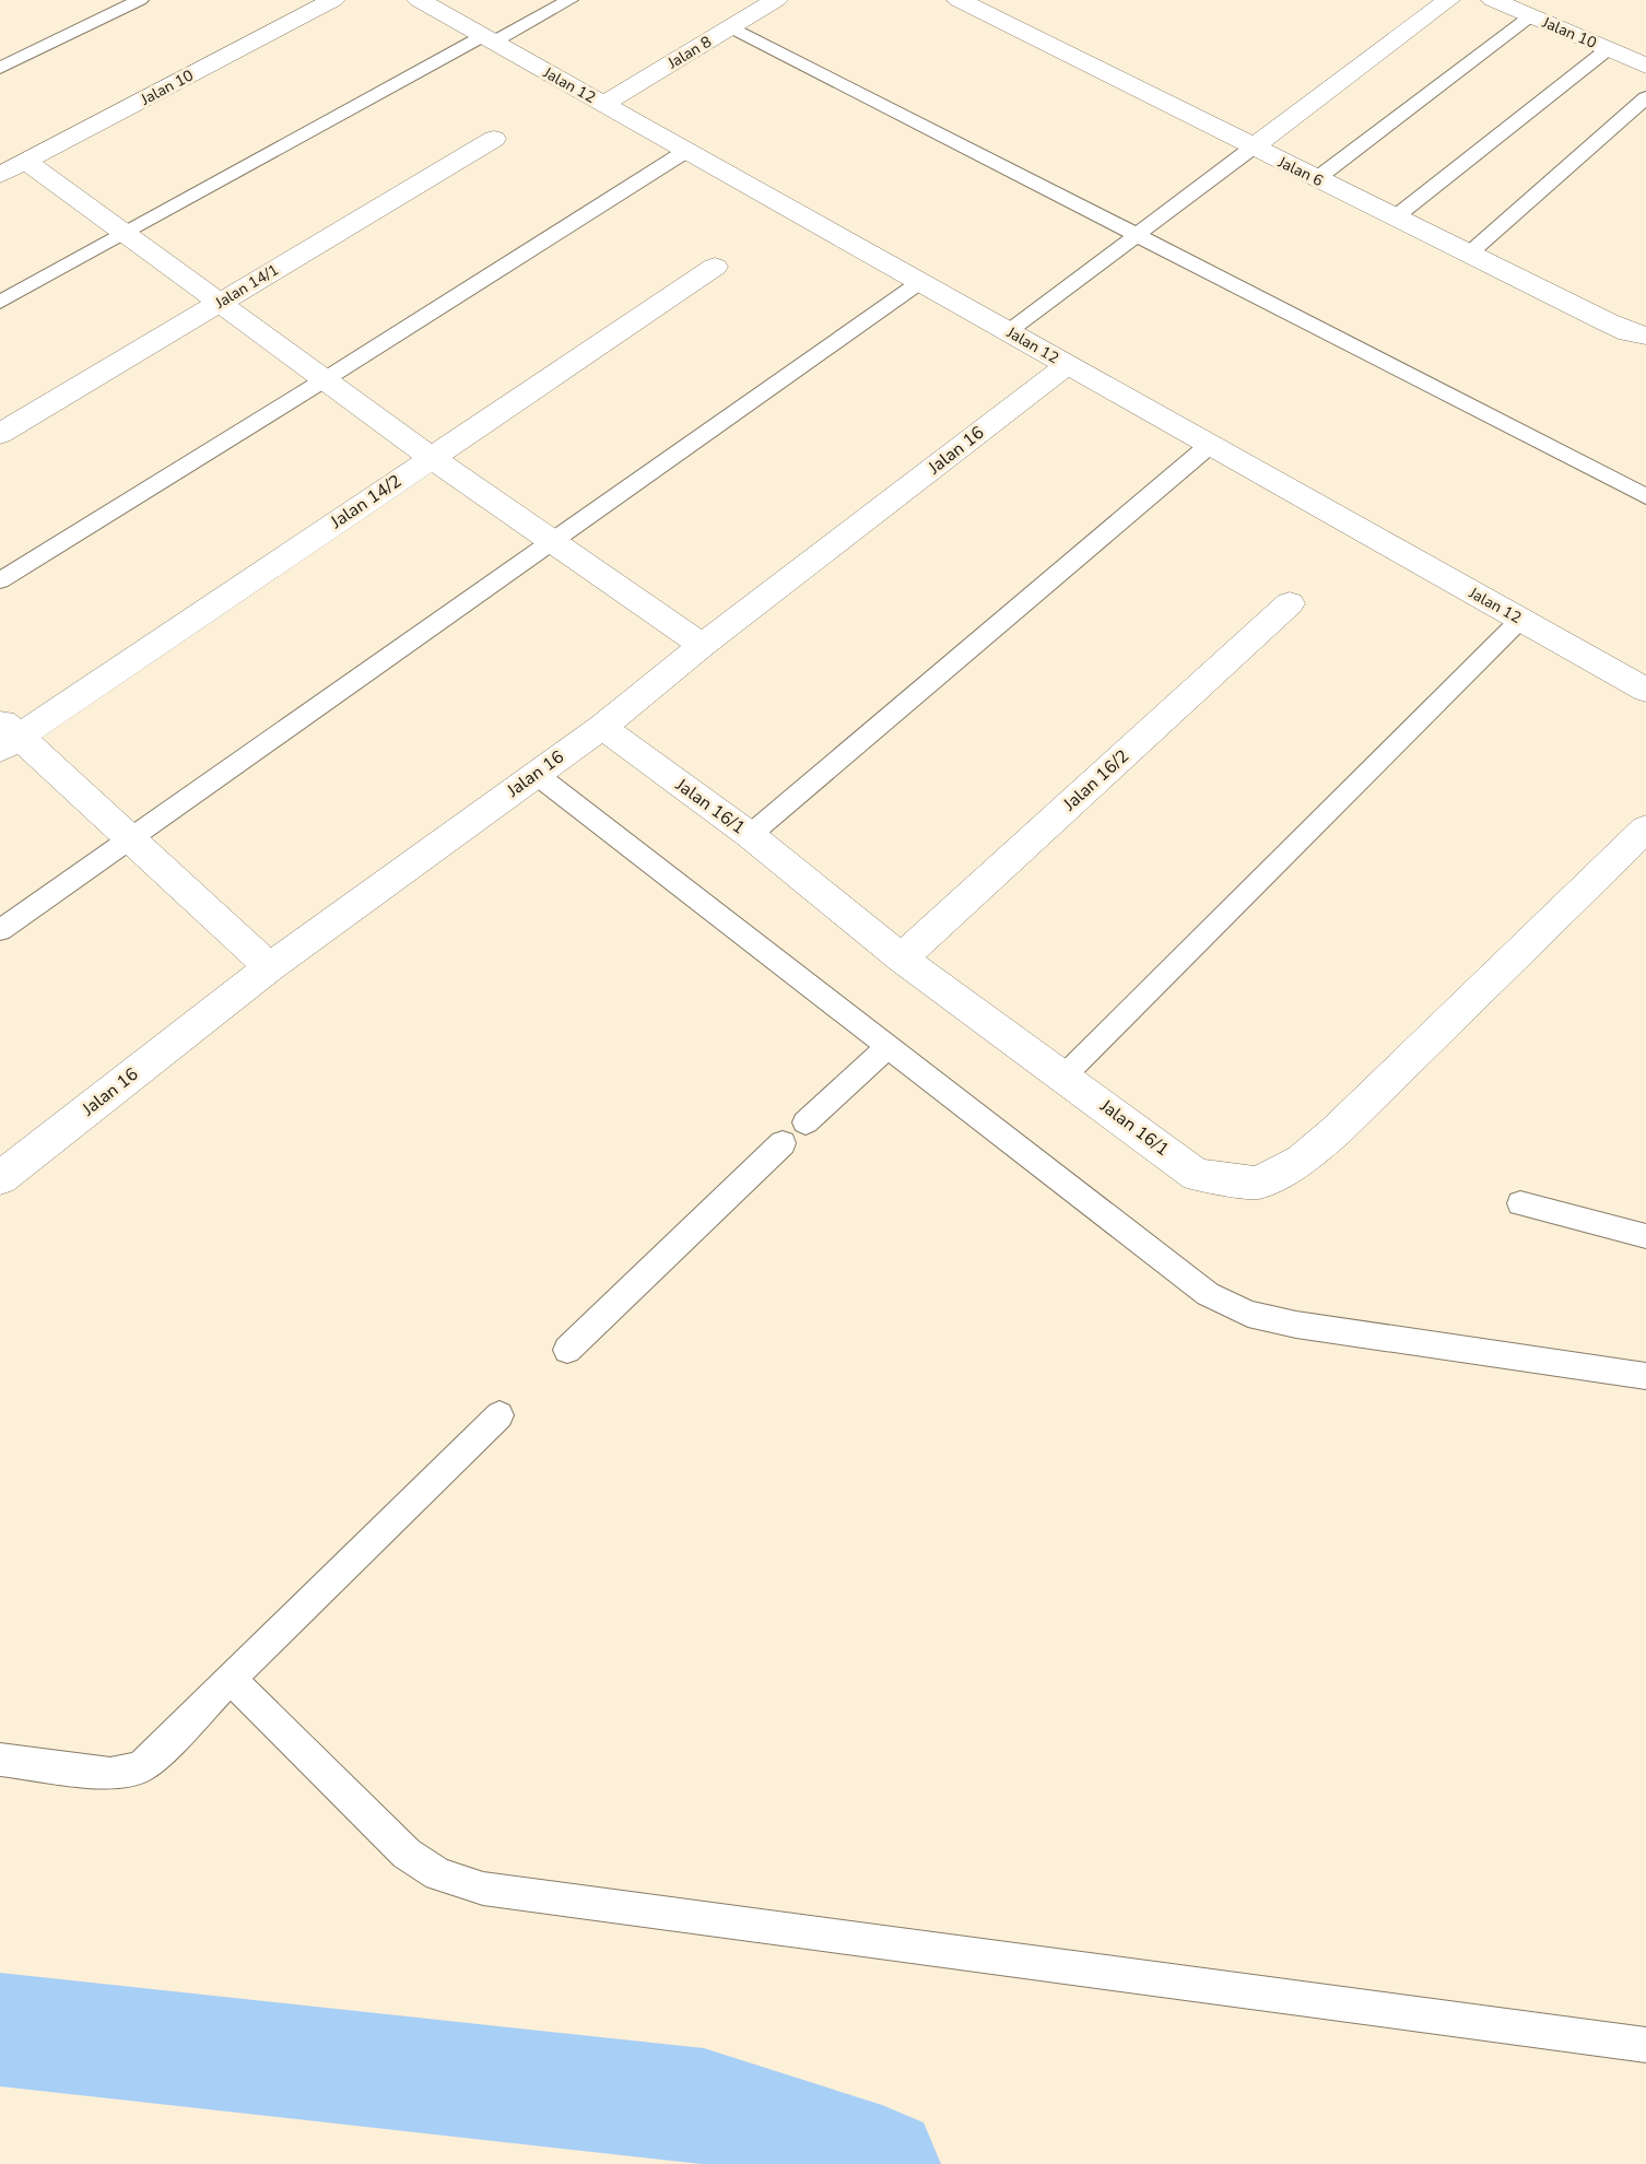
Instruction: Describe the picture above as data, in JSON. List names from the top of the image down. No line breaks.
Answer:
{"streets":{"street":["Jalan 10","Jalan 8","Jalan 12","Jalan 6","Jalan 14/1","Jalan 16","Jalan 14/2","Jalan 16/2","Jalan 16/1"]},"crossings":[["Jalan 8","Jalan 12"],["Jalan 12","Jalan 16"],["Jalan 16","Jalan 16/1"],["Jalan 16/2","Jalan 16/1"]]}
